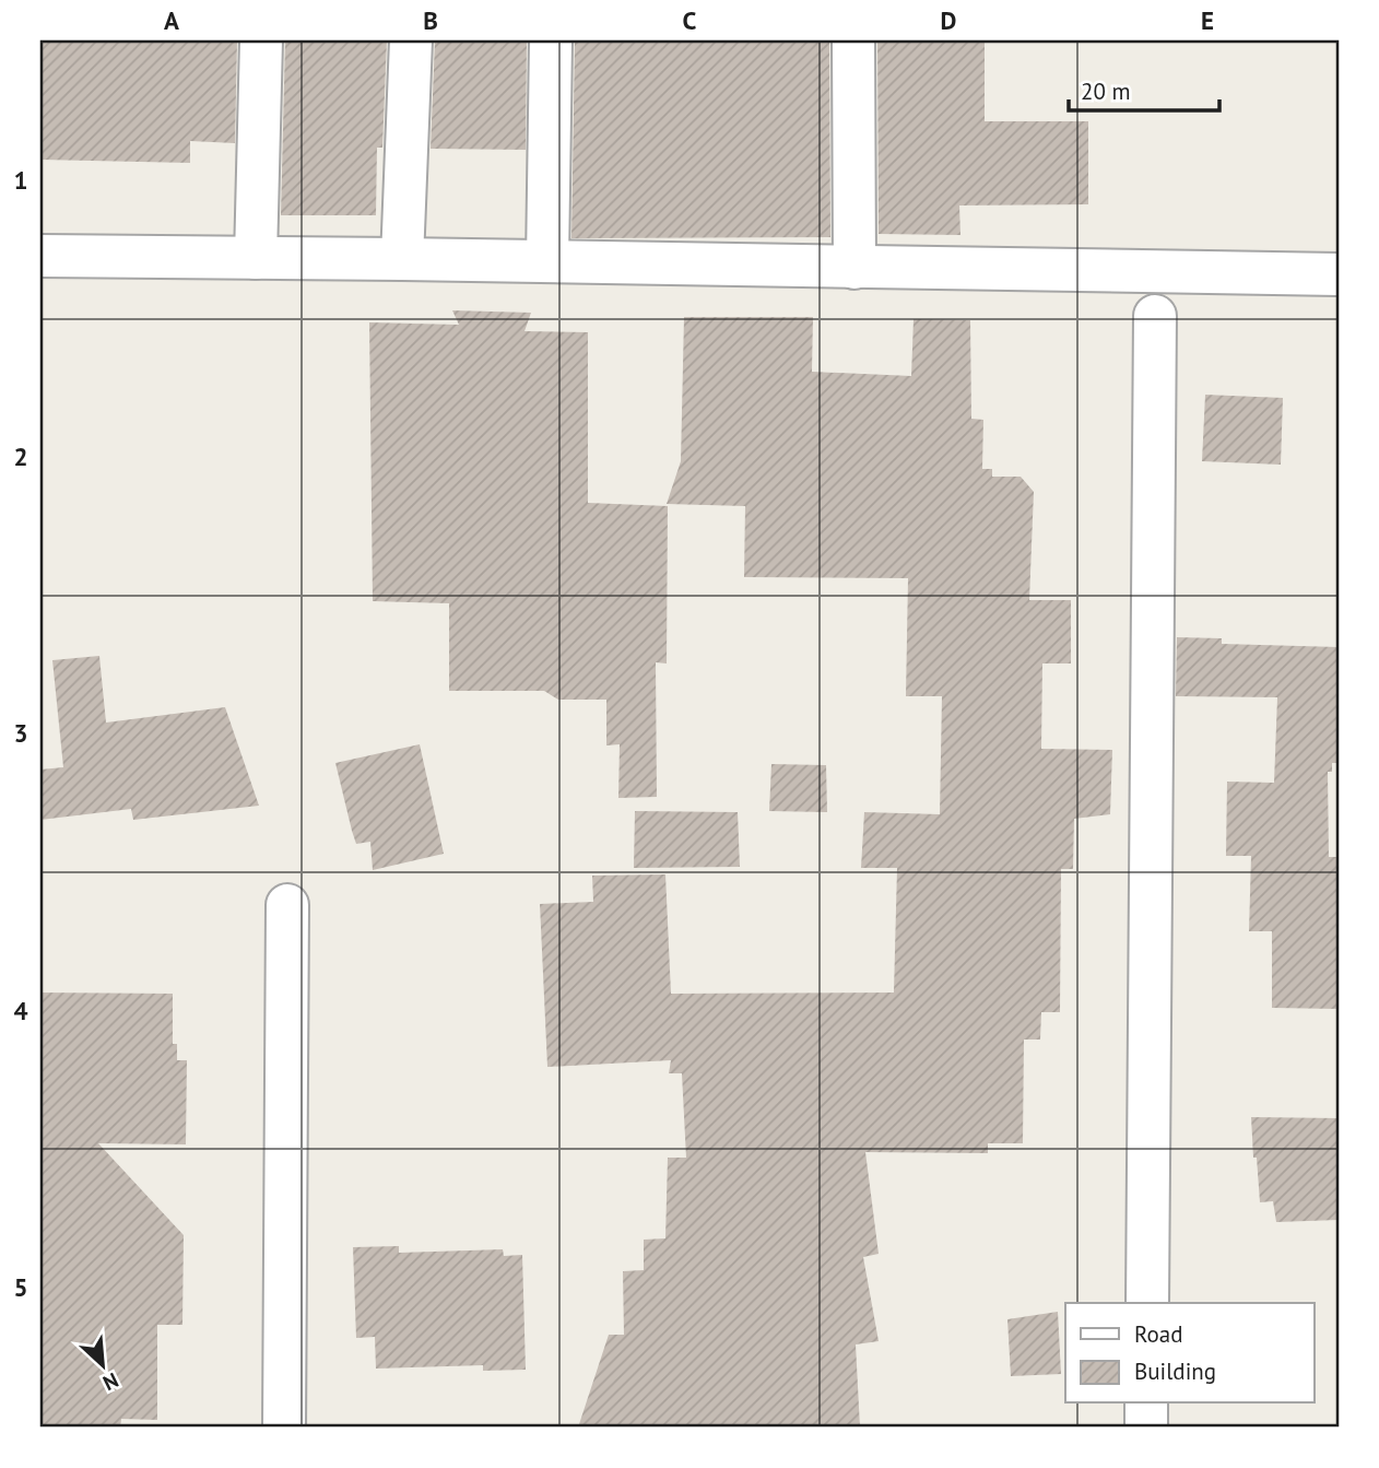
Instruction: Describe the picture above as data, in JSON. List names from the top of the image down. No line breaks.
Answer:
{"legend":["Road","Building"],"scale_bar":"20 m","north":"bottom right","grid":{"columns":["A","B","C","D","E"],"rows":["1","2","3","4","5"]}}
